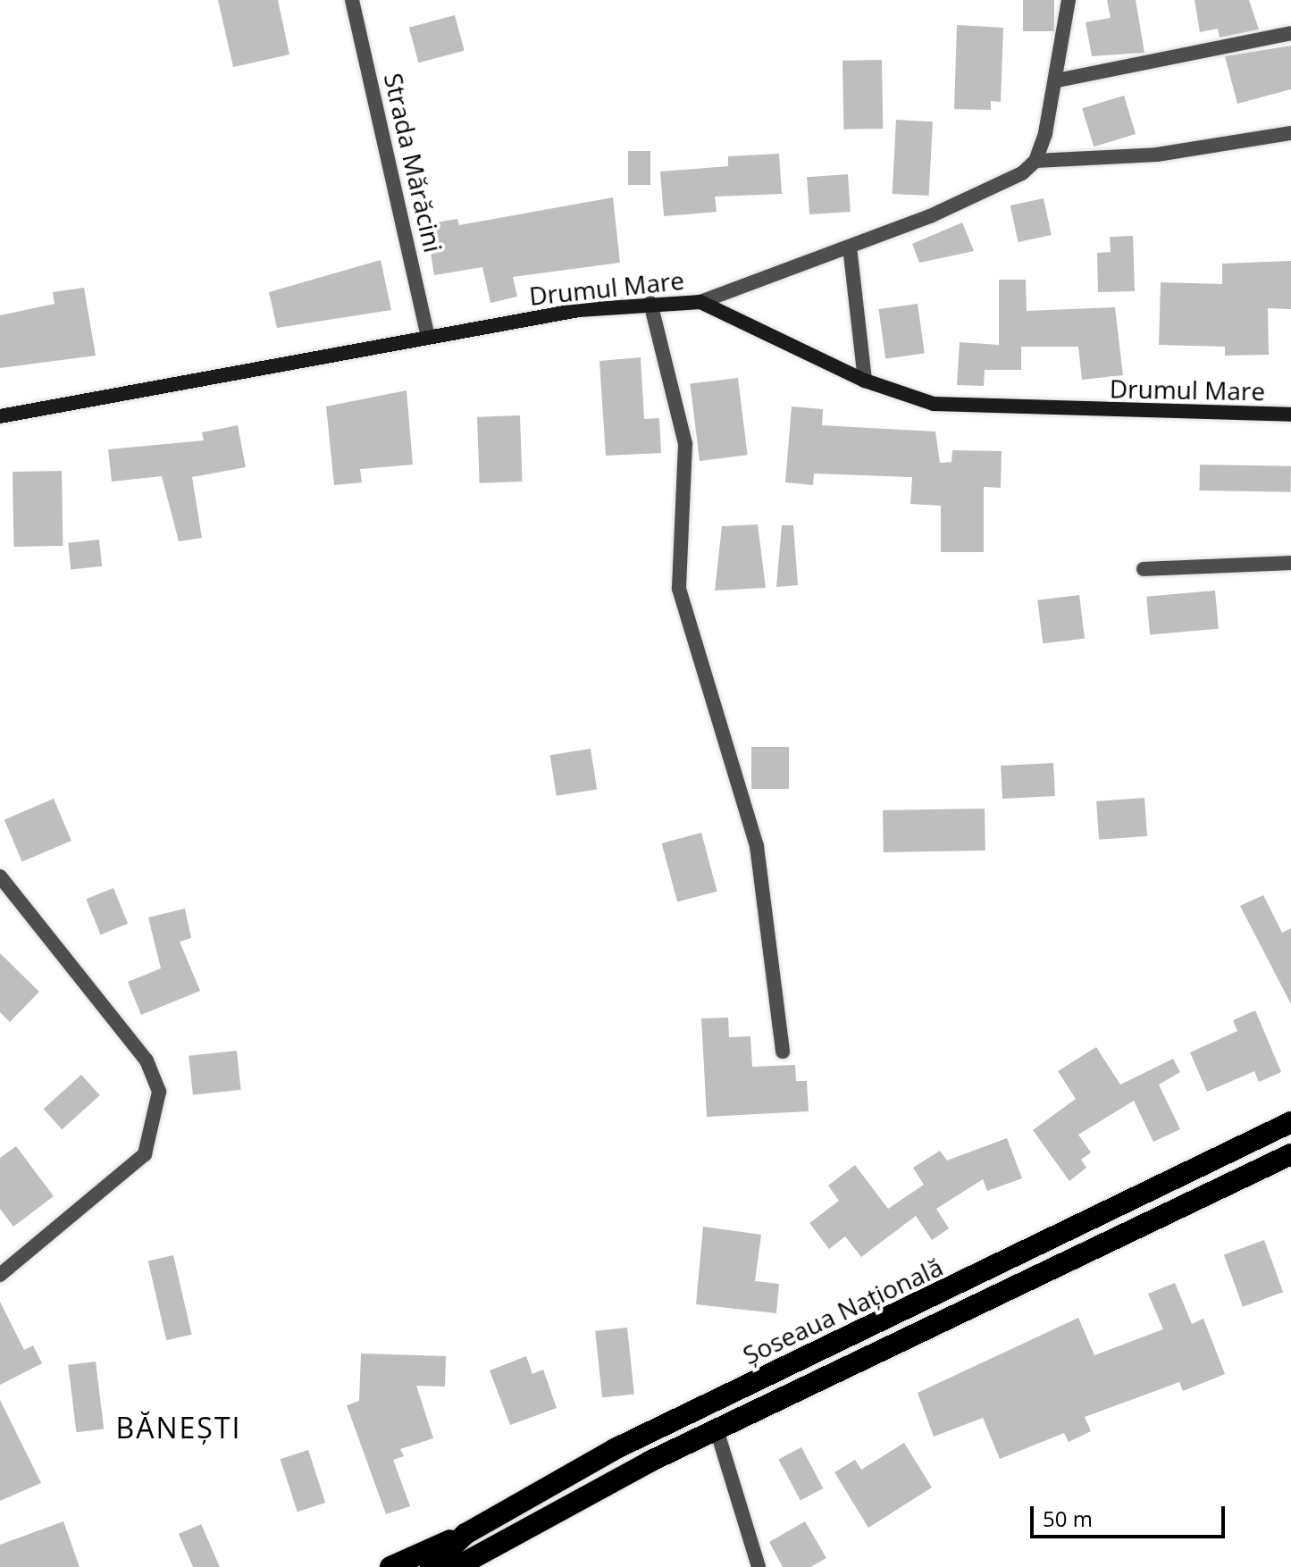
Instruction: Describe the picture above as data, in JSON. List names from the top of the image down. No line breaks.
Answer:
{"streets":{"highway":["Șoseaua Națională"],"street":["Strada Mărăcini","Drumul Mare"]},"crossings":[["Strada Mărăcini","Drumul Mare"]],"districts":["BĂNEȘTI"],"scale_bar":"50 m"}
